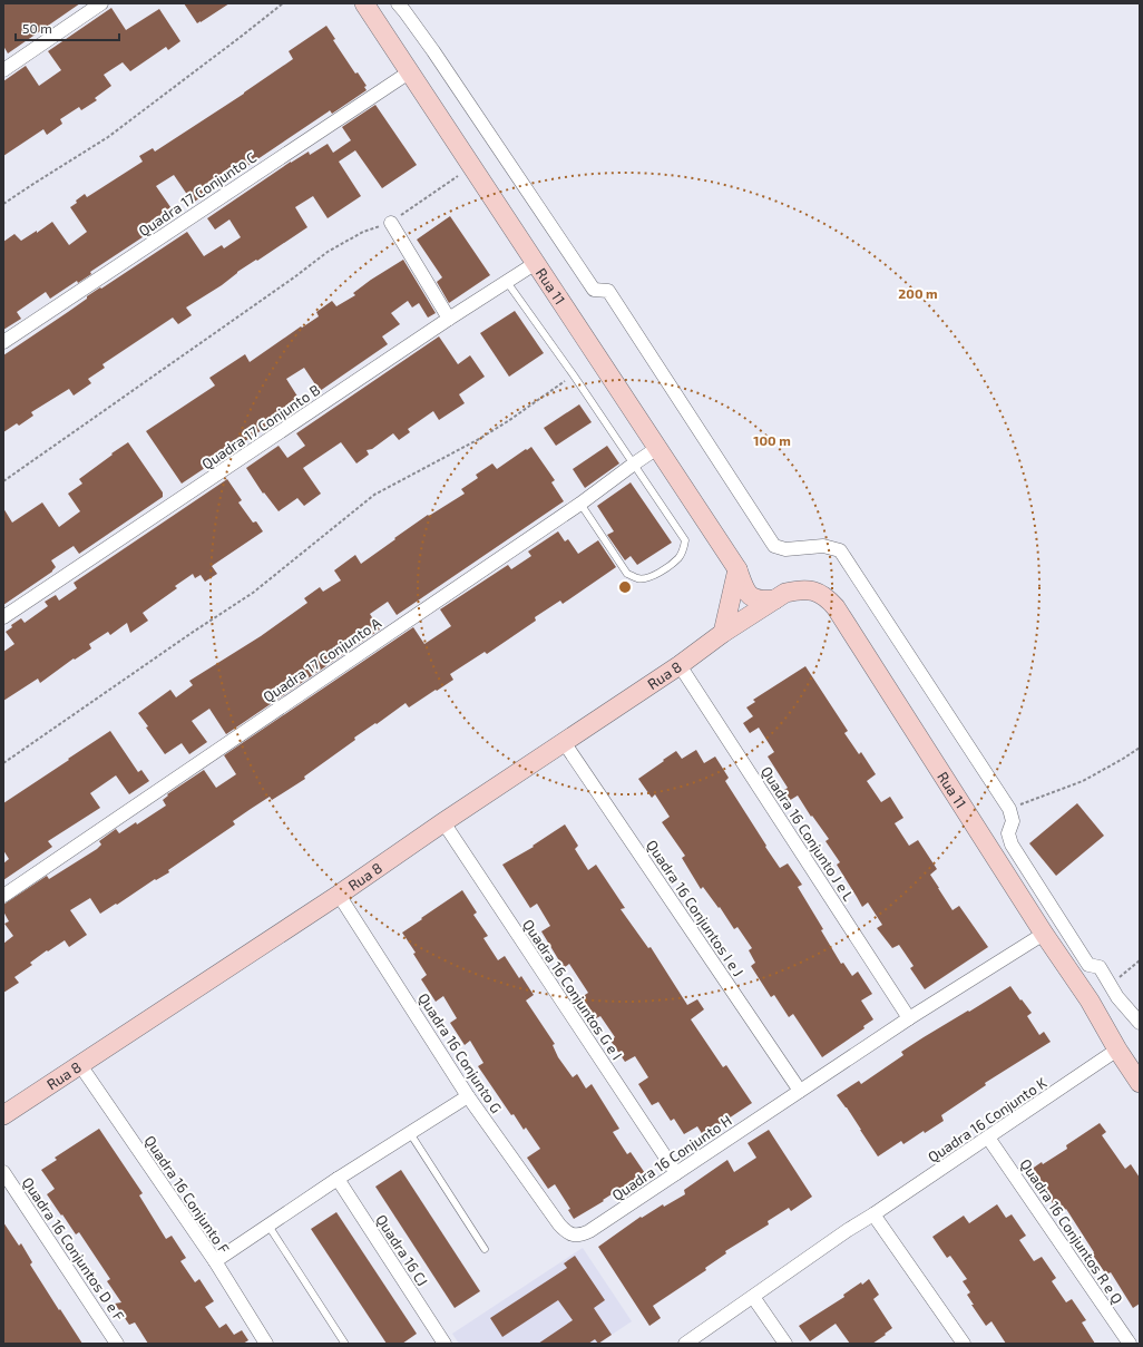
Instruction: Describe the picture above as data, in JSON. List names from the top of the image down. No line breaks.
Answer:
{"streets":{"main road":["Rua 11","Rua 8"],"street":["Quadra 17 Conjunto C","Quadra 17 Conjunto B","Quadra 17 Conjunto A","Quadra 16 Conjunto J e L","Quadra 16 Conjuntos I e J","Quadra 16 Conjuntos G e I","Quadra 16 Conjunto G","Quadra 16 Conjunto K","Quadra 16 Conjunto H","Quadra 16 Conjunto F","Quadra 16 Conjuntos R e Q","Quadra 16 Conjuntos D e F","Quadra 16 CJ"]},"crossings":[["Quadra 17 Conjunto C","Rua 11"],["Rua 11","Quadra 17 Conjunto B"],["Rua 11","Quadra 17 Conjunto A"],["Rua 11","Rua 8"],["Rua 11","Quadra 16 Conjunto K"],["Rua 8","Quadra 16 Conjunto J e L"],["Rua 8","Quadra 16 Conjuntos I e J"],["Rua 8","Quadra 16 Conjuntos G e I"],["Rua 8","Quadra 16 Conjunto G"],["Rua 8","Quadra 16 Conjunto F"],["Quadra 16 Conjuntos I e J","Quadra 16 Conjunto H"],["Quadra 16 Conjuntos G e I","Quadra 16 Conjunto H"],["Quadra 16 Conjunto G","Quadra 16 Conjunto H"],["Quadra 16 Conjunto K","Quadra 16 Conjuntos R e Q"]],"scale_bar":"50 m","rings":["200 m","100 m"]}
